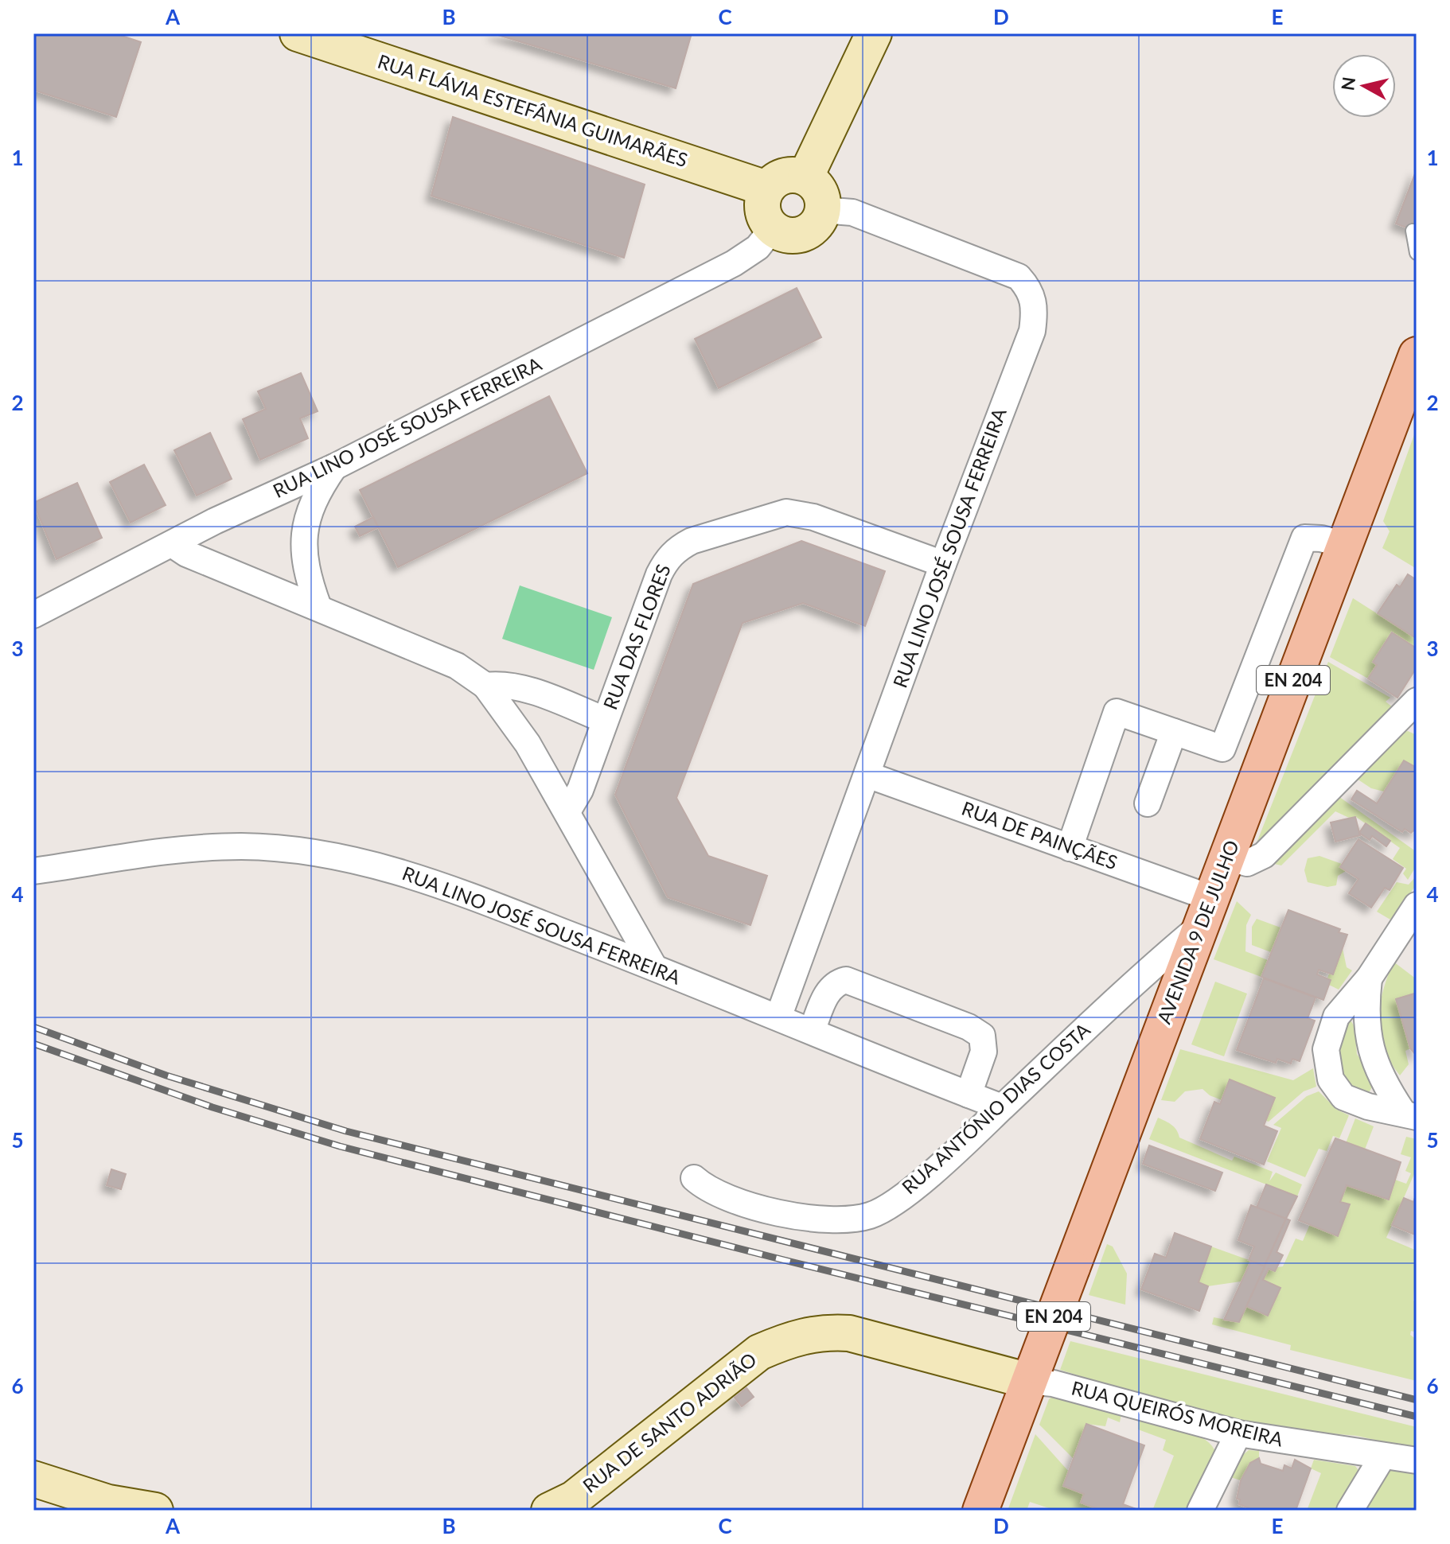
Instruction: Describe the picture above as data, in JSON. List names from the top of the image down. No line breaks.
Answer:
{"streets":{"main road":["EN 204","AVENIDA 9 DE JULHO"],"street":["RUA FLÁVIA ESTEFÂNIA GUIMARÃES","RUA LINO JOSÉ SOUSA FERREIRA","RUA DAS FLORES","RUA DE PAINÇÃES","RUA ANTÓNIO DIAS COSTA","RUA QUEIRÓS MOREIRA","RUA DE SANTO ADRIÃO"]},"crossings":[["RUA FLÁVIA ESTEFÂNIA GUIMARÃES","RUA LINO JOSÉ SOUSA FERREIRA"],["RUA LINO JOSÉ SOUSA FERREIRA","RUA DAS FLORES"],["RUA LINO JOSÉ SOUSA FERREIRA","RUA DE PAINÇÃES"],["RUA LINO JOSÉ SOUSA FERREIRA","RUA ANTÓNIO DIAS COSTA"],["RUA DE PAINÇÃES","AVENIDA 9 DE JULHO"],["RUA DE PAINÇÃES","RUA ANTÓNIO DIAS COSTA"],["AVENIDA 9 DE JULHO","RUA ANTÓNIO DIAS COSTA"],["AVENIDA 9 DE JULHO","RUA QUEIRÓS MOREIRA"],["RUA QUEIRÓS MOREIRA","RUA DE SANTO ADRIÃO"]],"north":"left","grid":{"columns":["A","B","C","D","E"],"rows":["1","2","3","4","5","6"]}}
